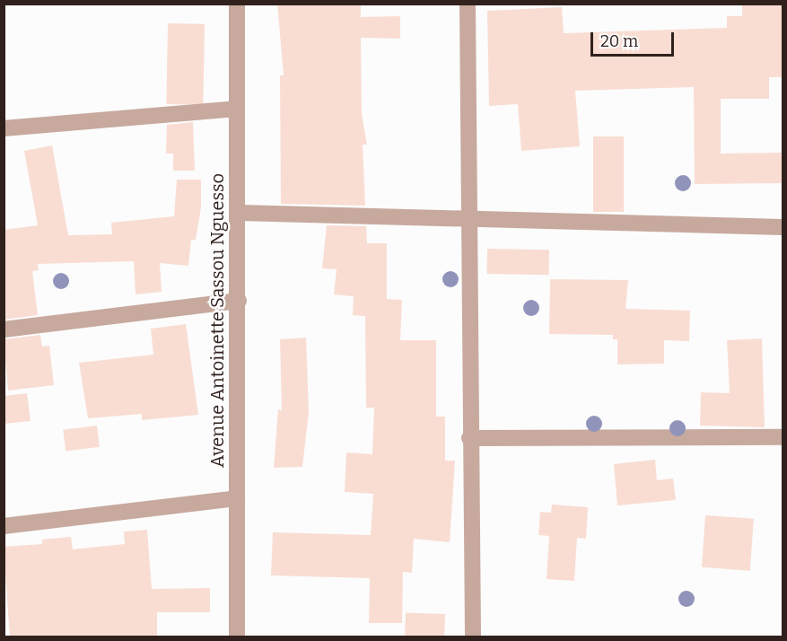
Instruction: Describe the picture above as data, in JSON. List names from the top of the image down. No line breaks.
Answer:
{"streets":{"street":["Avenue Antoinette Sassou Nguesso"]},"scale_bar":"20 m"}
